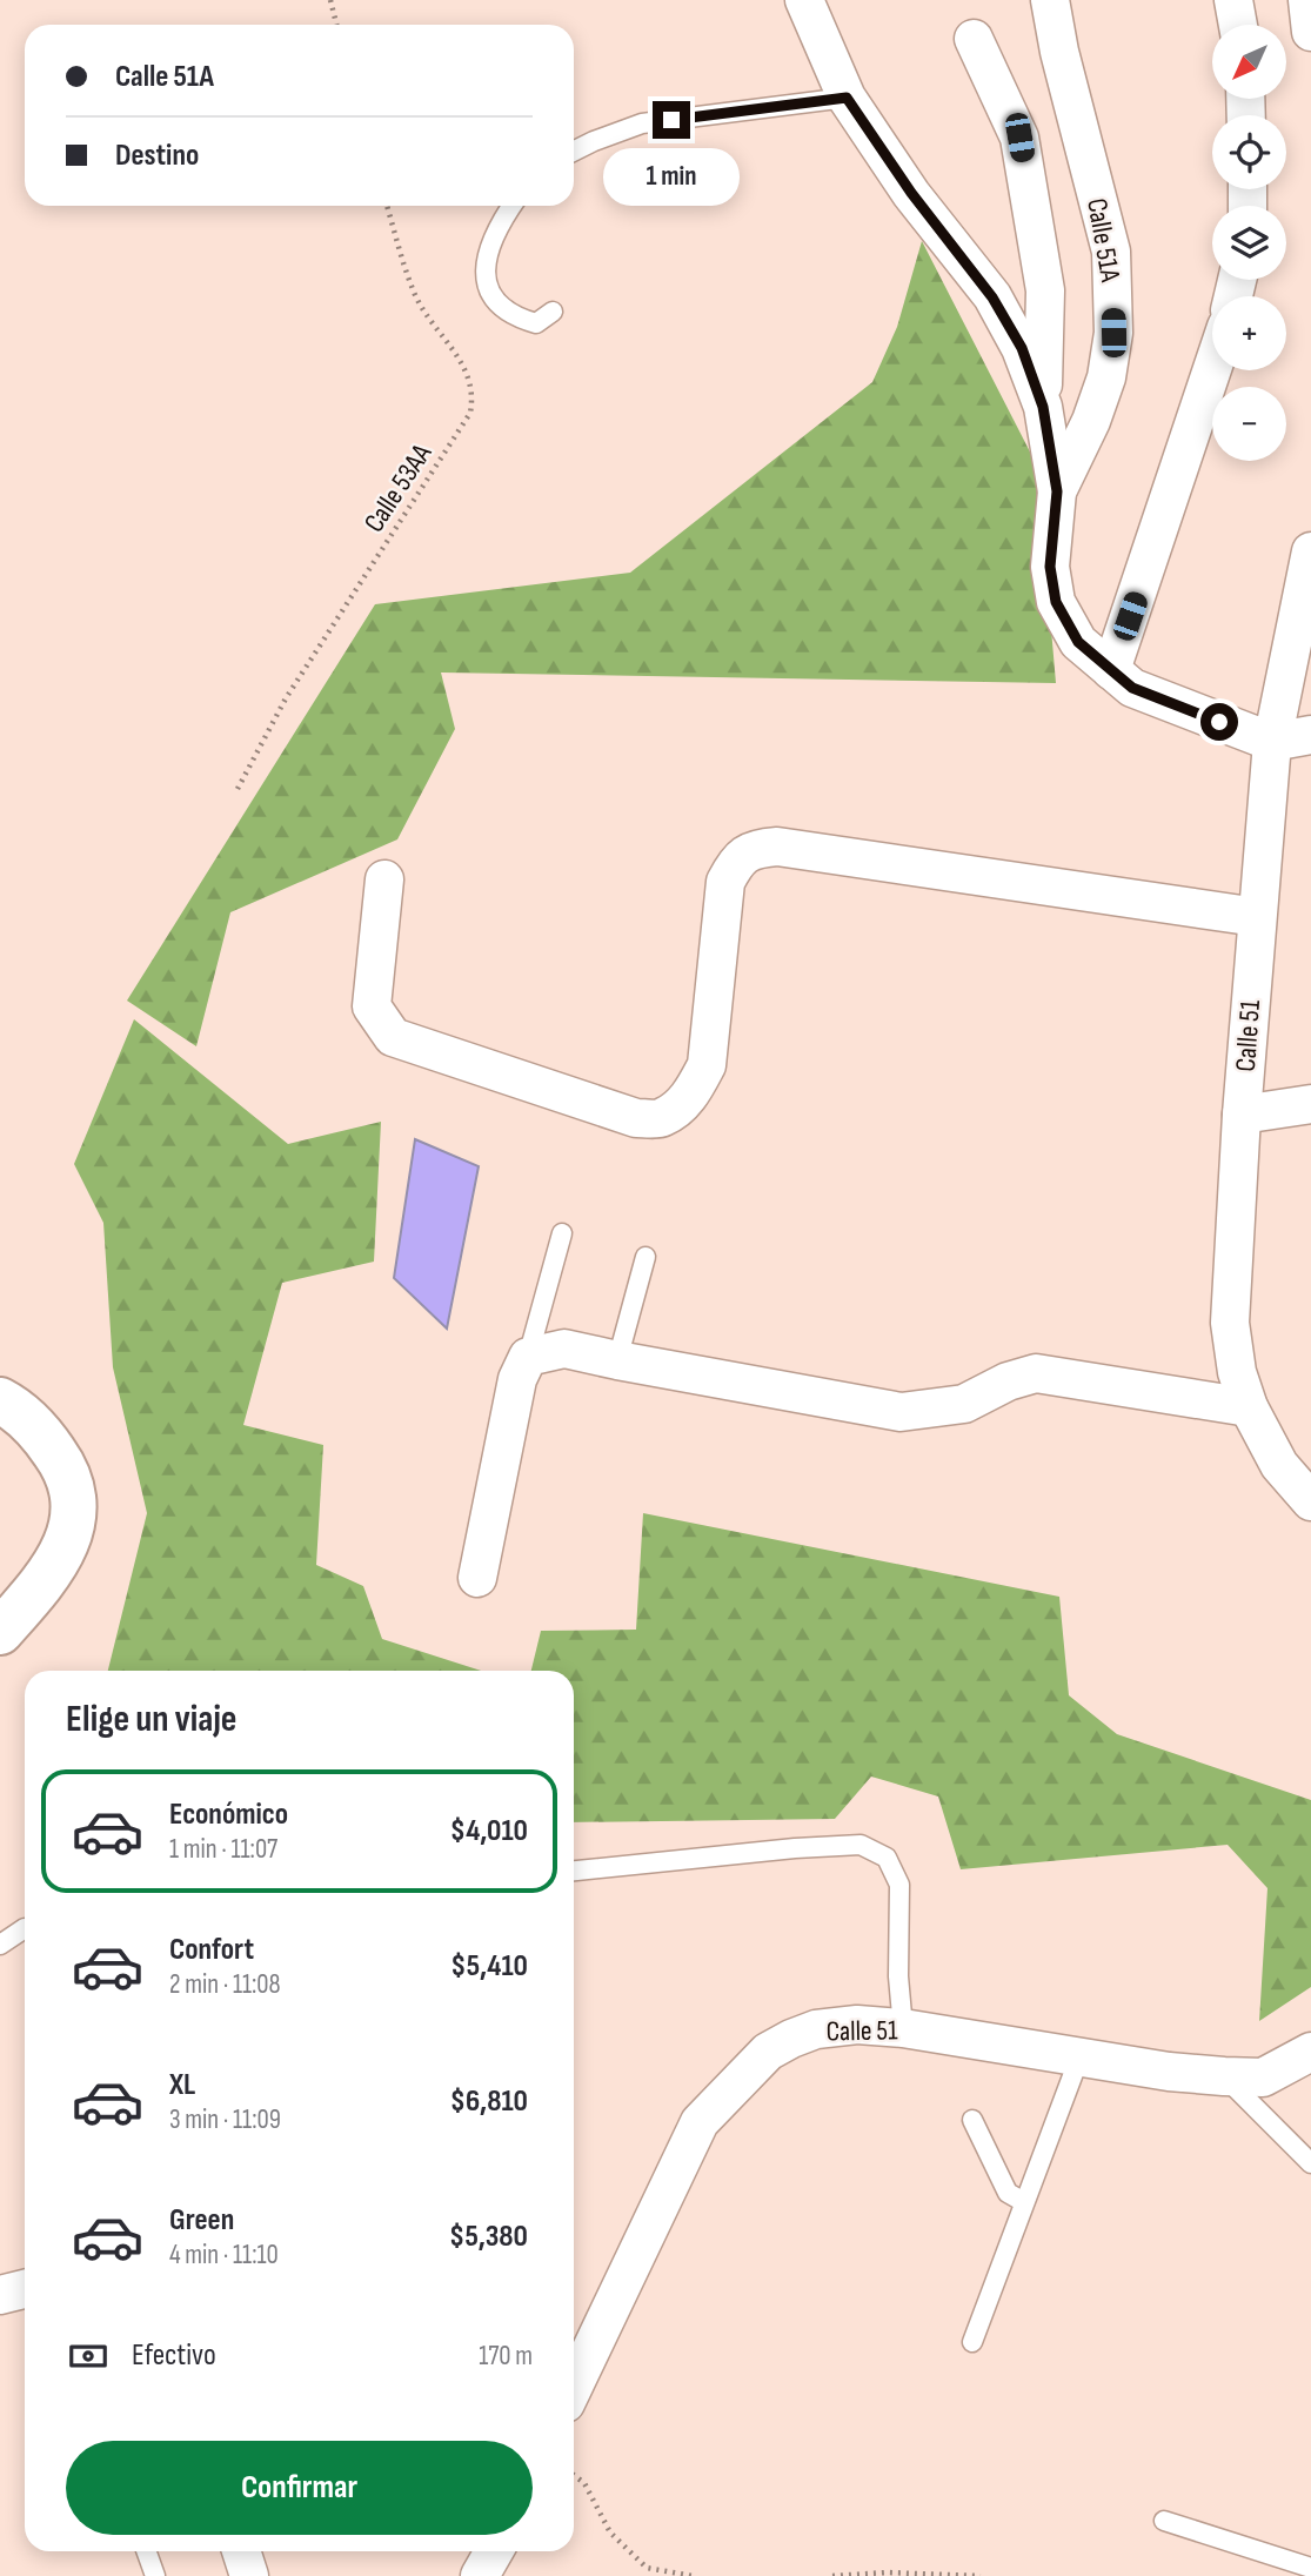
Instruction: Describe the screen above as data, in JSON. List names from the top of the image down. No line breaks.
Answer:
{"streets":{"street":["Calle 51A","Calle 51"],"path":["Calle 53AA"]},"crossings":[["Calle 51A","Calle 51"]],"north":"bottom left","page":{"map_buttons":["+","−"],"banner":["Calle 51A","Destino"],"bubble":"1 min","heading":"Elige un viaje","list":[{"name":"Económico","note":"1 min · 11:07","value":"$4,010"},{"name":"Confort","note":"2 min · 11:08","value":"$5,410"},{"name":"XL","note":"3 min · 11:09","value":"$6,810"},{"name":"Green","note":"4 min · 11:10","value":"$5,380"}],"pay":["Efectivo","170 m"],"buttons":"Confirmar"}}
